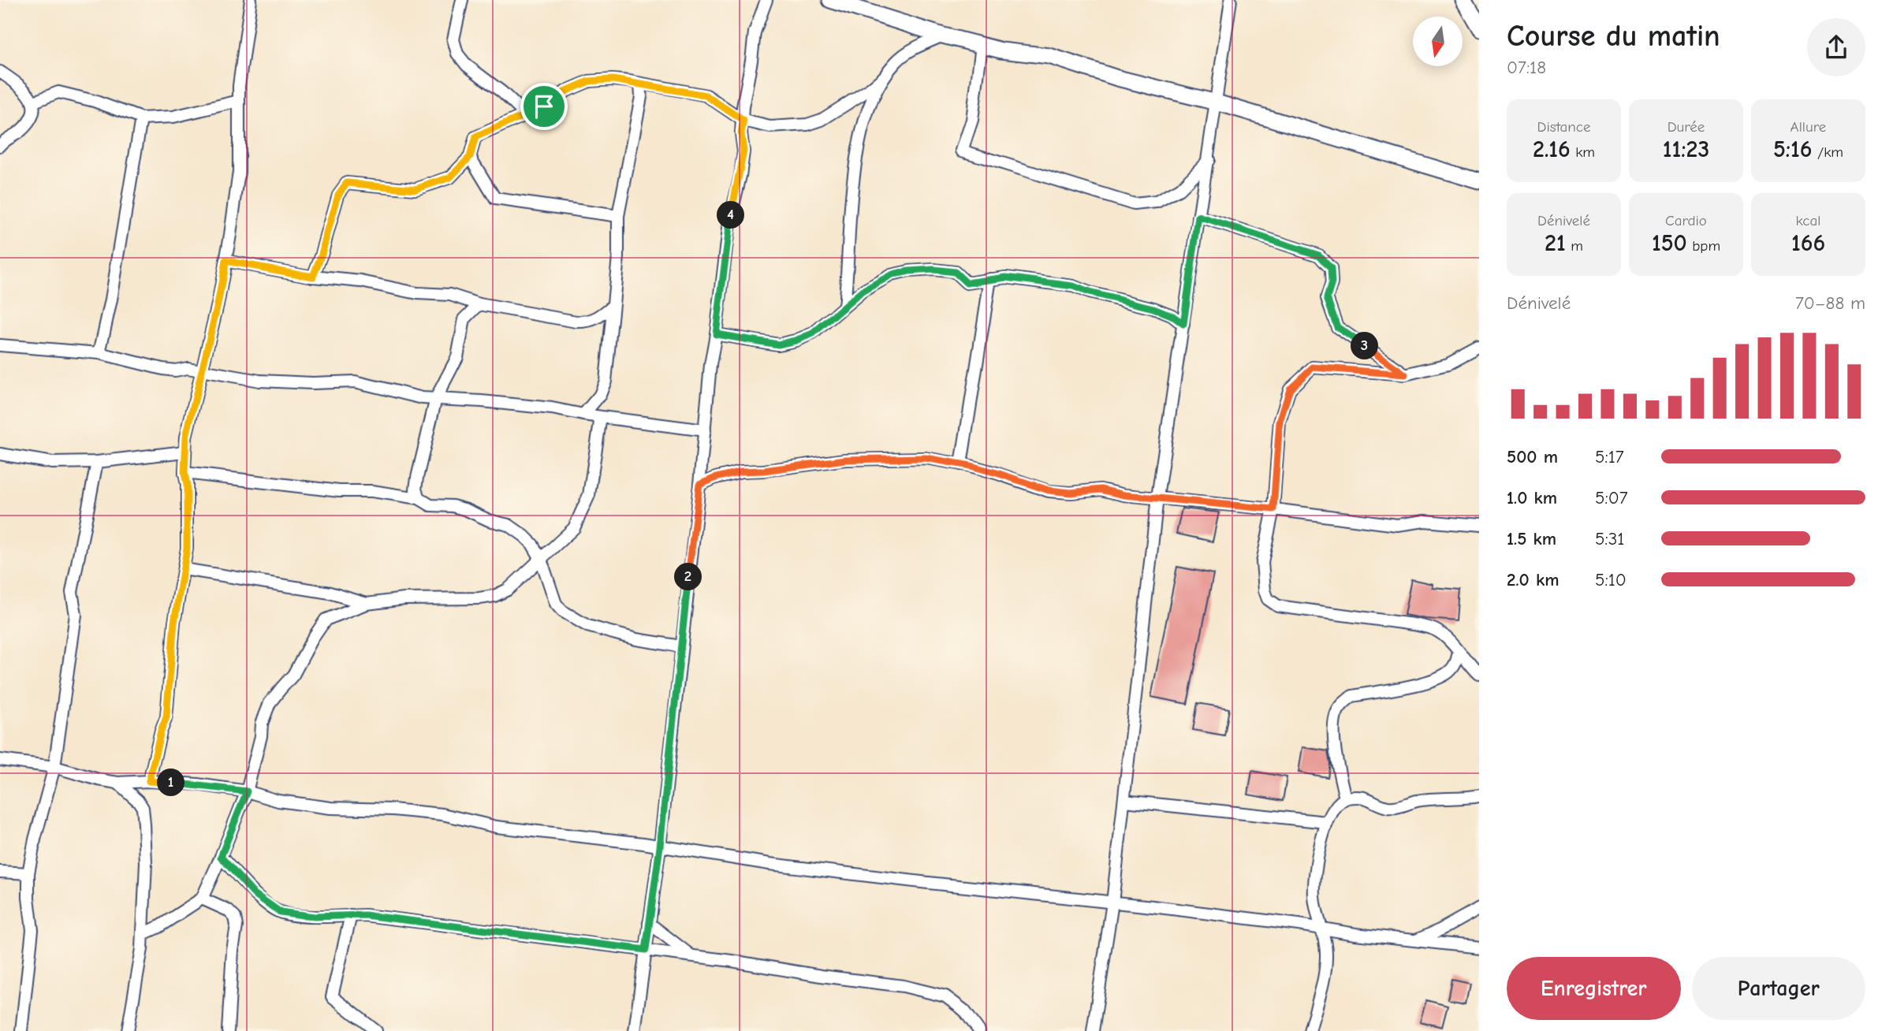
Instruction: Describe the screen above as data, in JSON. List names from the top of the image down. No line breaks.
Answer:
{"north":"bottom","page":{"heading":["Course du matin","07:18"],"stats":[["Distance","2.16 km"],["Durée","11:23"],["Allure","5:16 /km"],["Dénivelé","21 m"],["Cardio","150 bpm"],["kcal","166"]],"pins":["4","3","2","1"],"chart":["Dénivelé","70–88 m"],"list":[{"name":"500 m","note":"5:17"},{"name":"1.0 km","note":"5:07"},{"name":"1.5 km","note":"5:31"},{"name":"2.0 km","note":"5:10"}],"buttons":["Enregistrer","Partager"]}}
